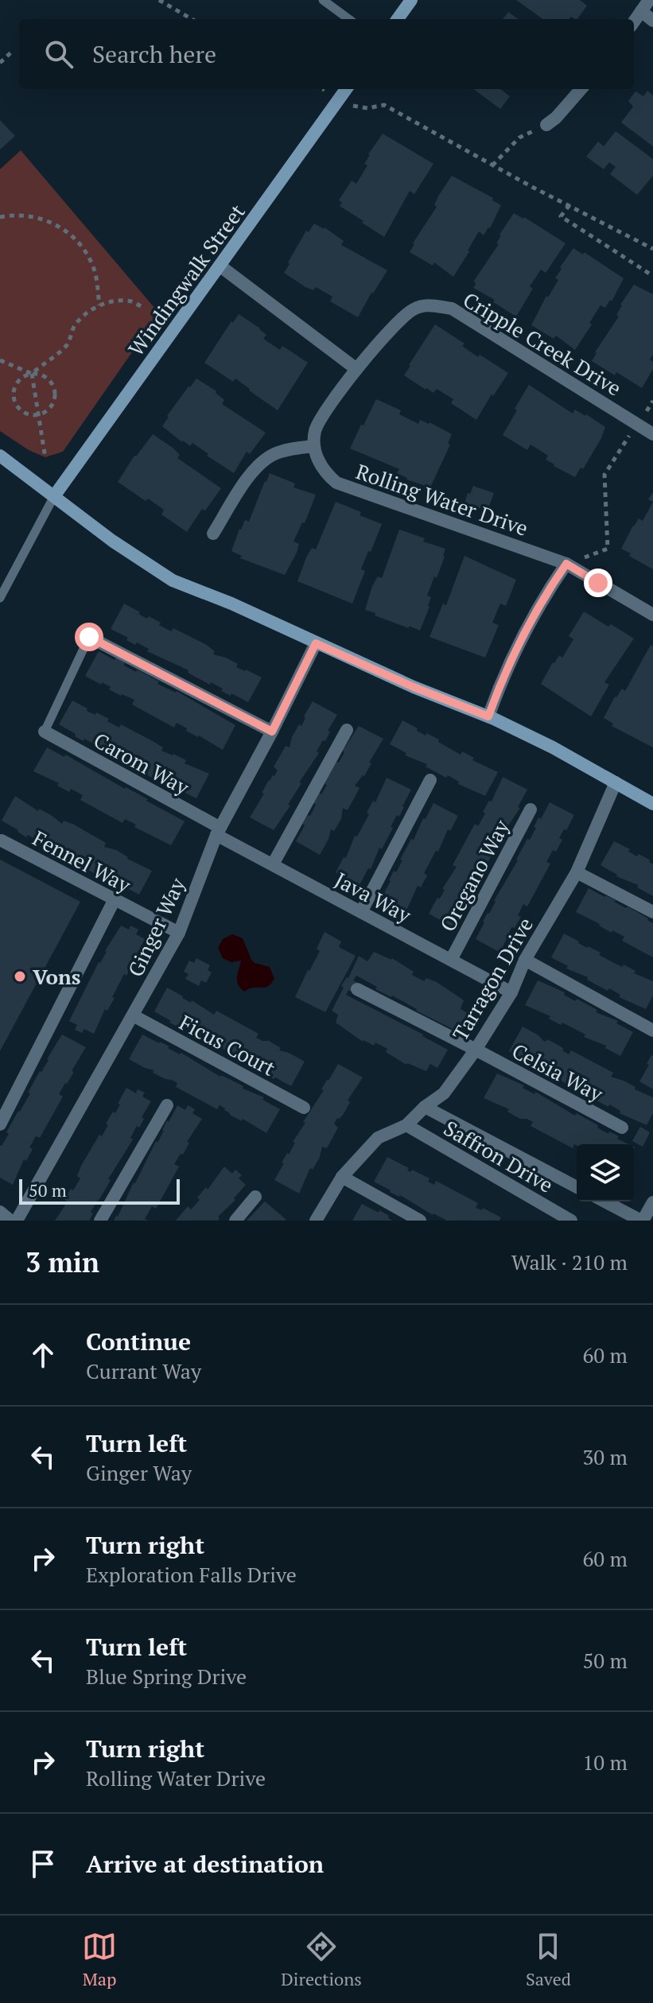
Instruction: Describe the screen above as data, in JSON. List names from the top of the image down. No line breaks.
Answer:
{"streets":{"street":["Windingwalk Street","Cripple Creek Drive","Rolling Water Drive","Carom Way","Fennel Way","Oregano Way","Java Way","Ginger Way","Tarragon Drive","Ficus Court","Celsia Way","Saffron Drive"]},"crossings":[["Carom Way","Java Way"],["Carom Way","Ginger Way"],["Fennel Way","Ginger Way"],["Oregano Way","Java Way"],["Java Way","Ginger Way"],["Java Way","Tarragon Drive"],["Ginger Way","Ficus Court"],["Tarragon Drive","Celsia Way"],["Tarragon Drive","Saffron Drive"]],"places":["Vons"],"scale_bar":"50 m","page":{"search":"Search here","scale":"50 m","heading":["3 min","Walk · 210 m"],"list":[["Continue","Currant Way","60 m"],["Turn left","Ginger Way","30 m"],["Turn right","Exploration Falls Drive","60 m"],["Turn left","Blue Spring Drive","50 m"],["Turn right","Rolling Water Drive","10 m"],"Arrive at destination"],"nav":["Map","Directions","Saved"]}}
